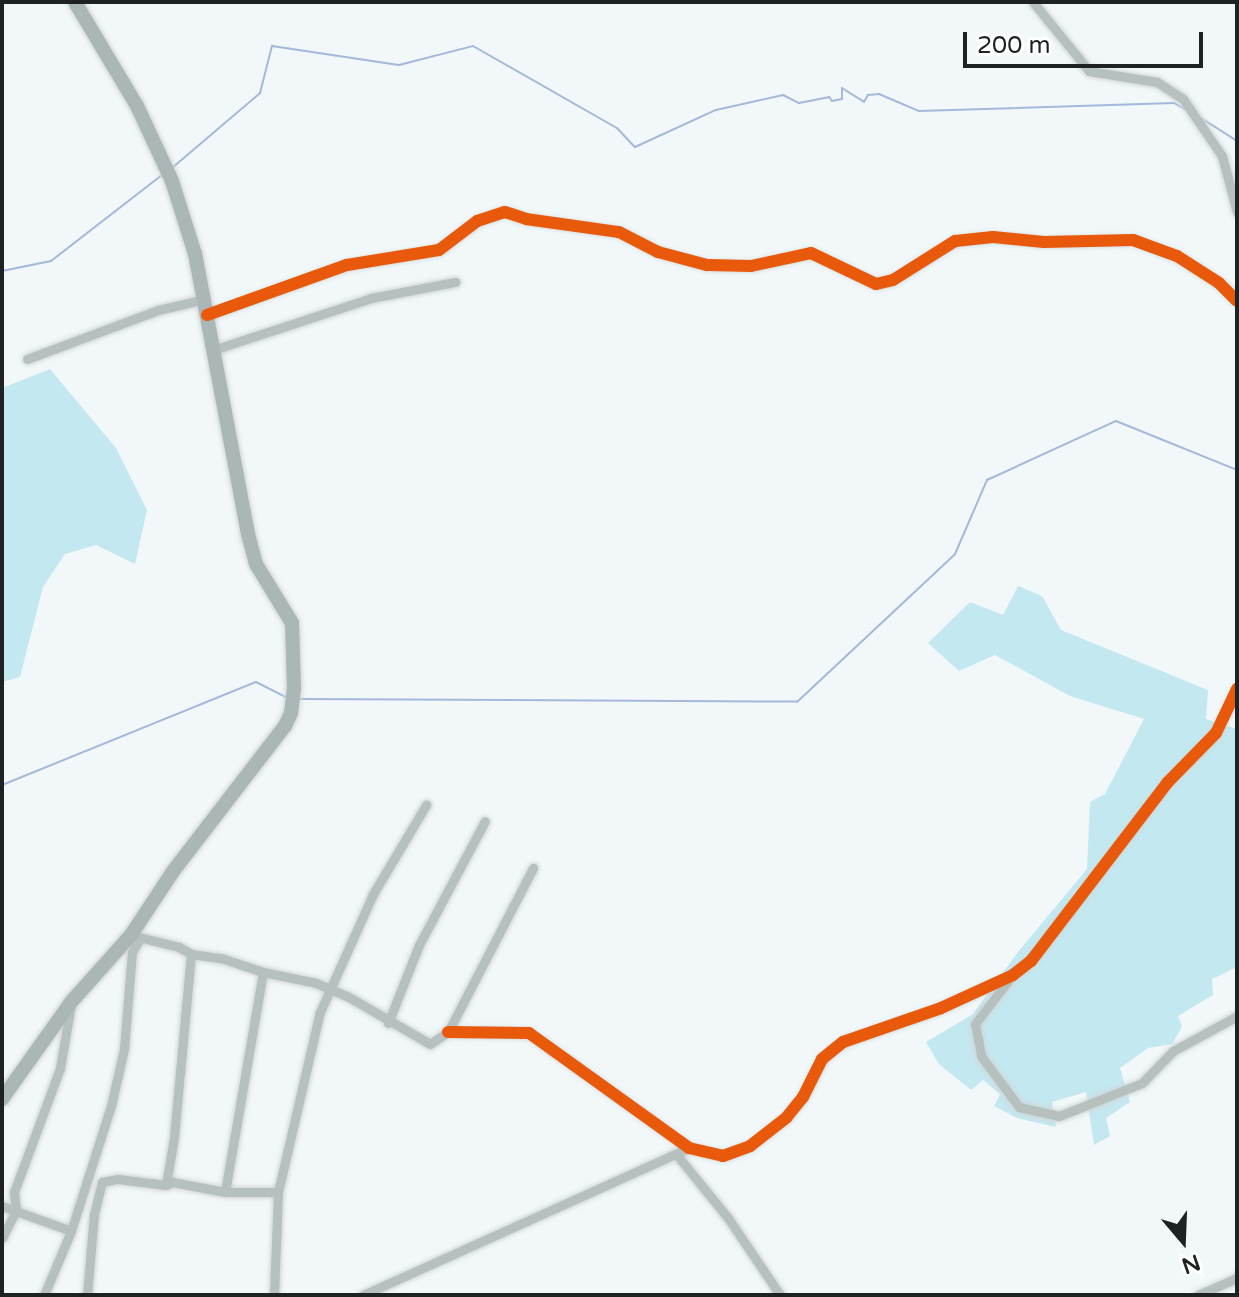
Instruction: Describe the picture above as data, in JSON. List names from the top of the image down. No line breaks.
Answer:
{"scale_bar":"200 m","north":"bottom"}
